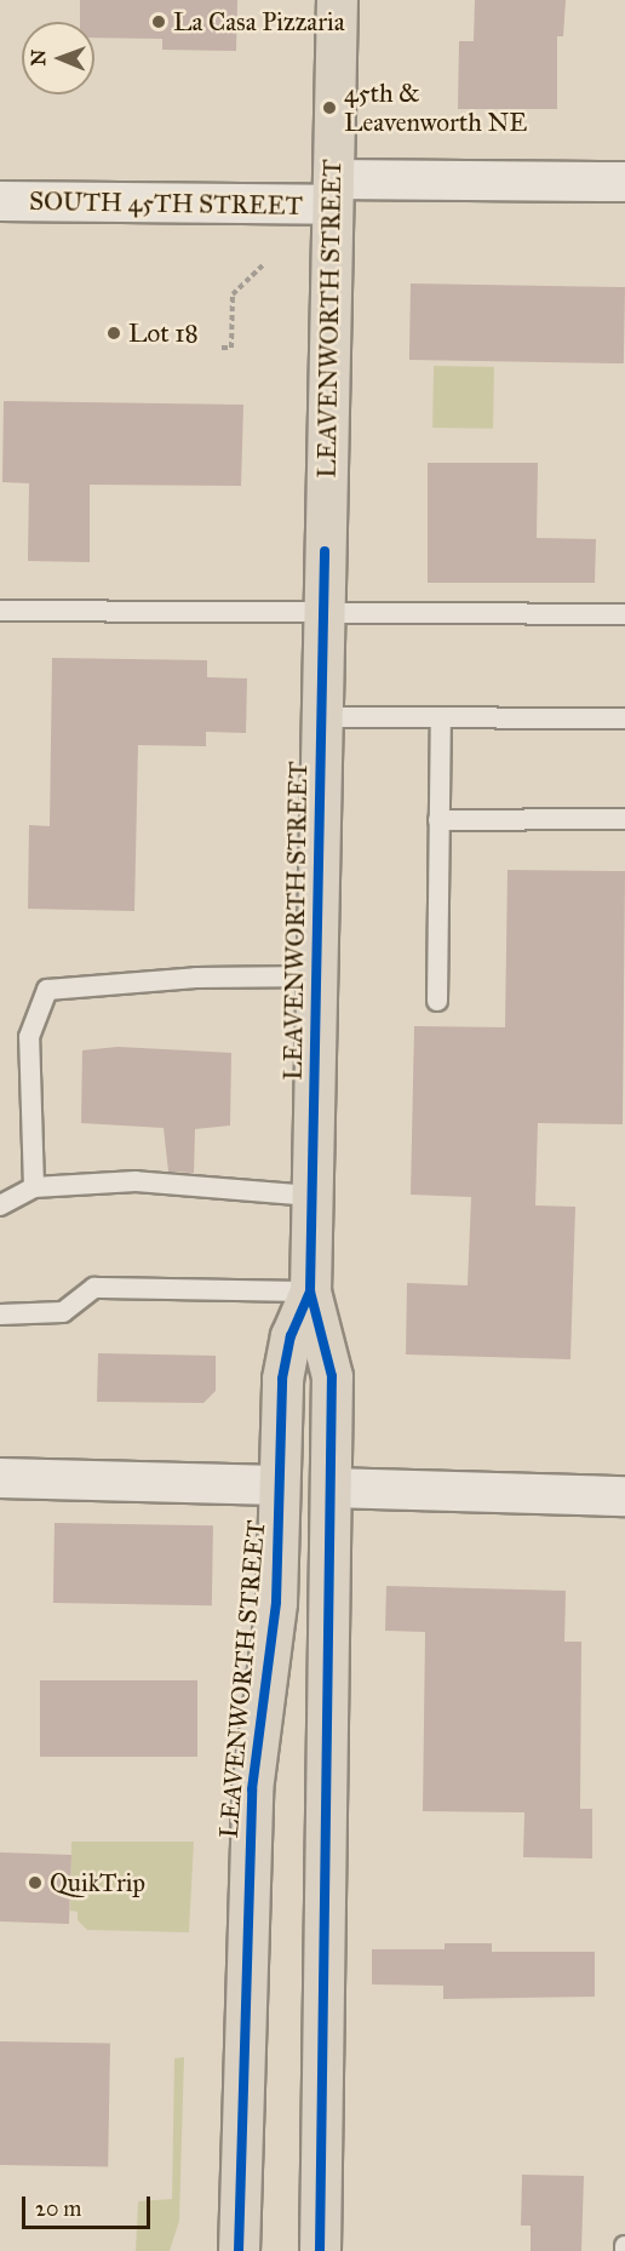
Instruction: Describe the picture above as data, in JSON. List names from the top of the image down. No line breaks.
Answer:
{"streets":{"main road":["LEAVENWORTH STREET"],"street":["SOUTH 45TH STREET"]},"crossings":[["SOUTH 45TH STREET","LEAVENWORTH STREET"]],"places":["La Casa Pizzaria","45th & Leavenworth NE","Lot 18","QuikTrip"],"scale_bar":"20 m","north":"left"}
